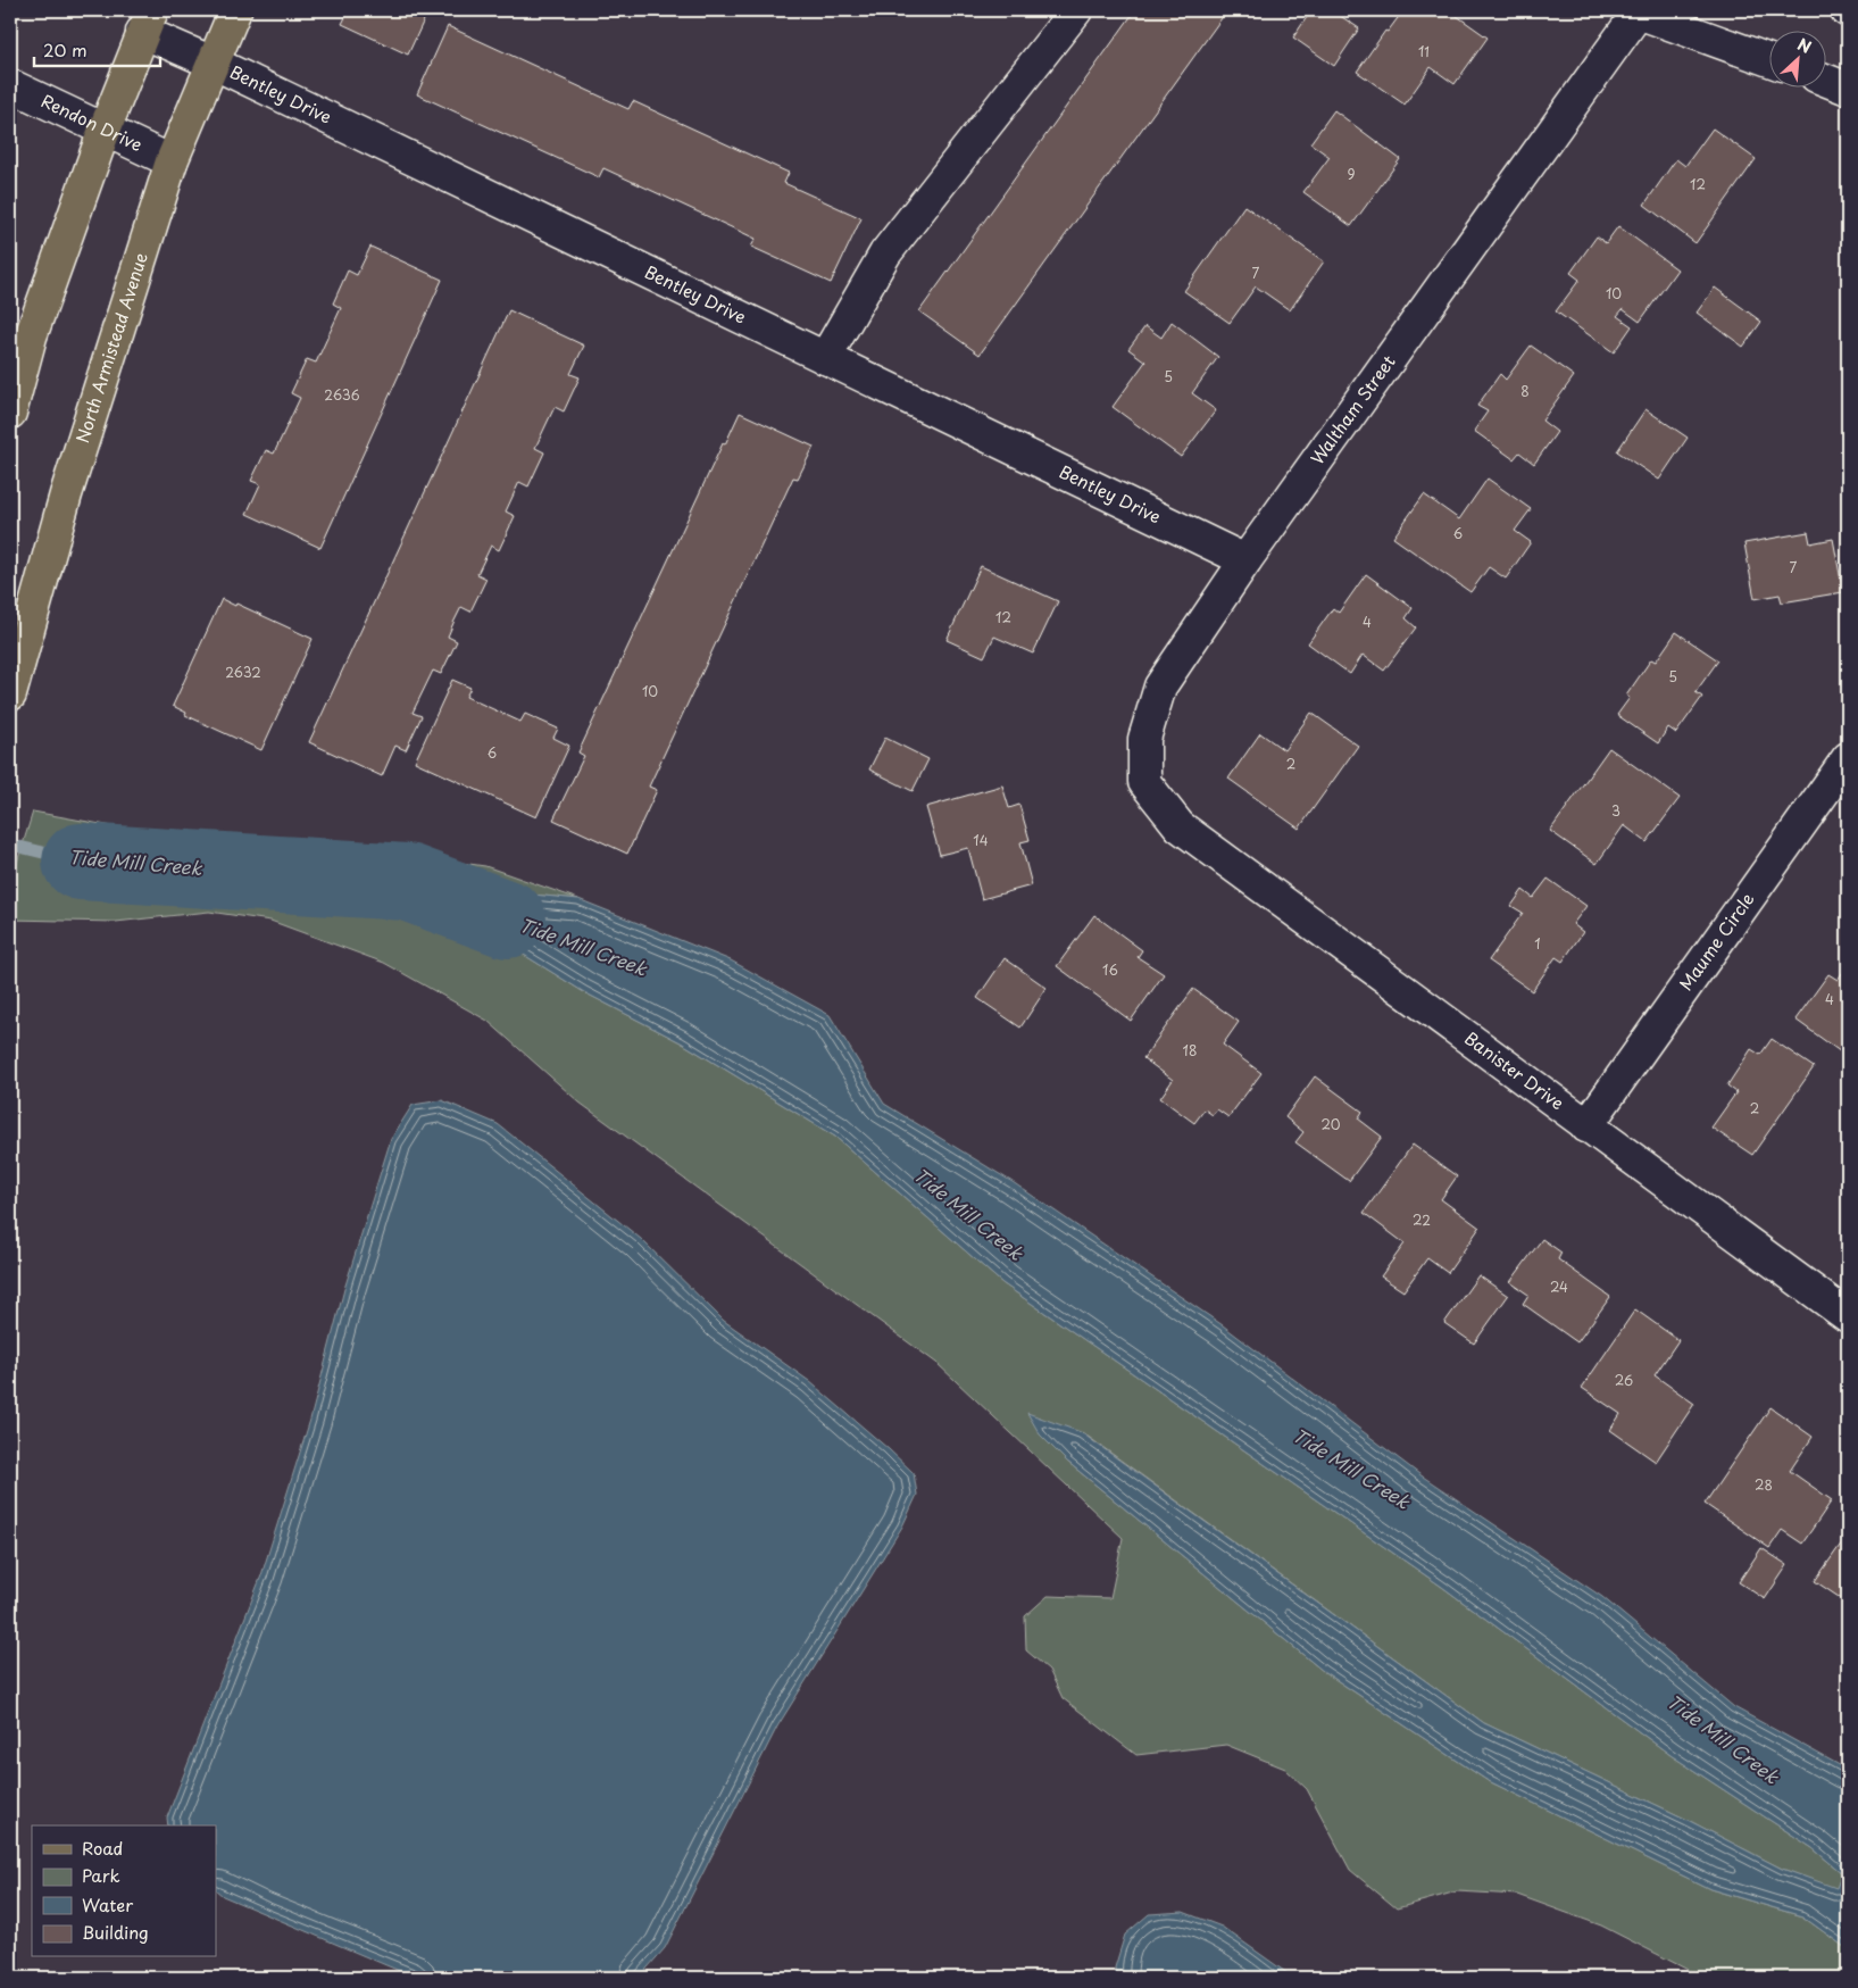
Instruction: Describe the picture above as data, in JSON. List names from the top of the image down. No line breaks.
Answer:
{"streets":{"main road":["North Armistead Avenue"],"street":["Bentley Drive","Rendon Drive","Waltham Street","Maume Circle","Banister Drive"]},"crossings":[["Bentley Drive","North Armistead Avenue"],["Bentley Drive","Waltham Street"],["Rendon Drive","North Armistead Avenue"],["Waltham Street","Banister Drive"],["Maume Circle","Banister Drive"]],"water":["Tide Mill Creek"],"house_numbers":["11","9","12","7","10","5","8","2636","6","7","12","4","2632","5","10","6","2","3","14","1","16","4","18","2","20","22","24","26","28"],"legend":["Road","Park","Water","Building"],"scale_bar":"20 m","north":"top right"}
